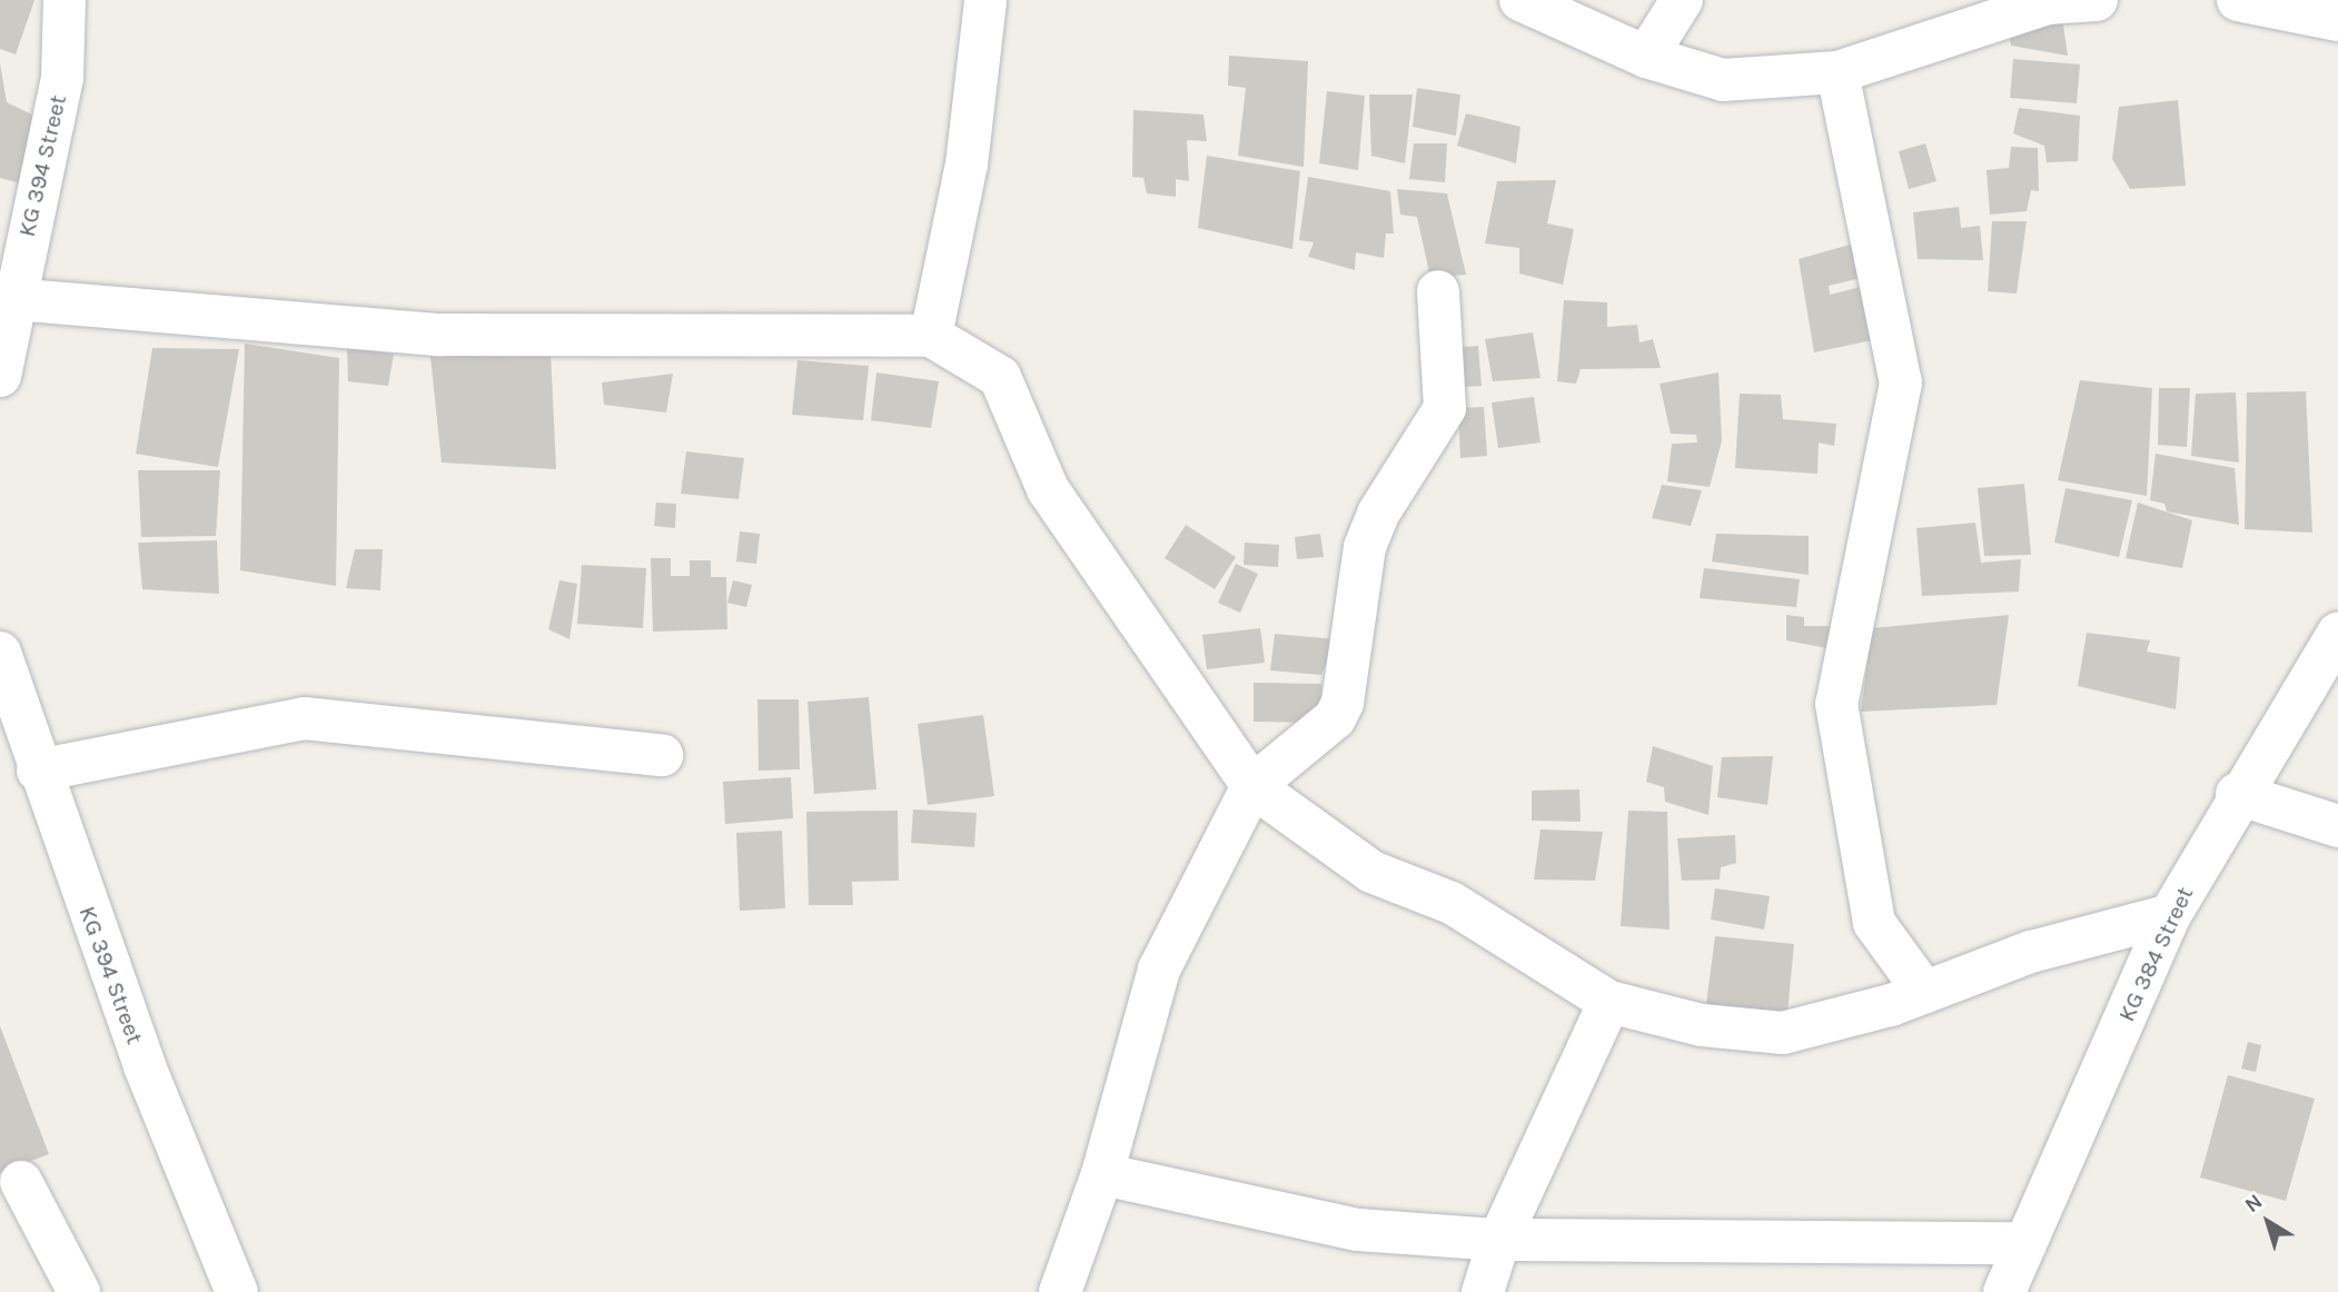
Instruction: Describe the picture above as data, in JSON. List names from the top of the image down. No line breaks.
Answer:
{"streets":{"street":["KG 394 Street","KG 384 Street"]},"north":"top left"}
